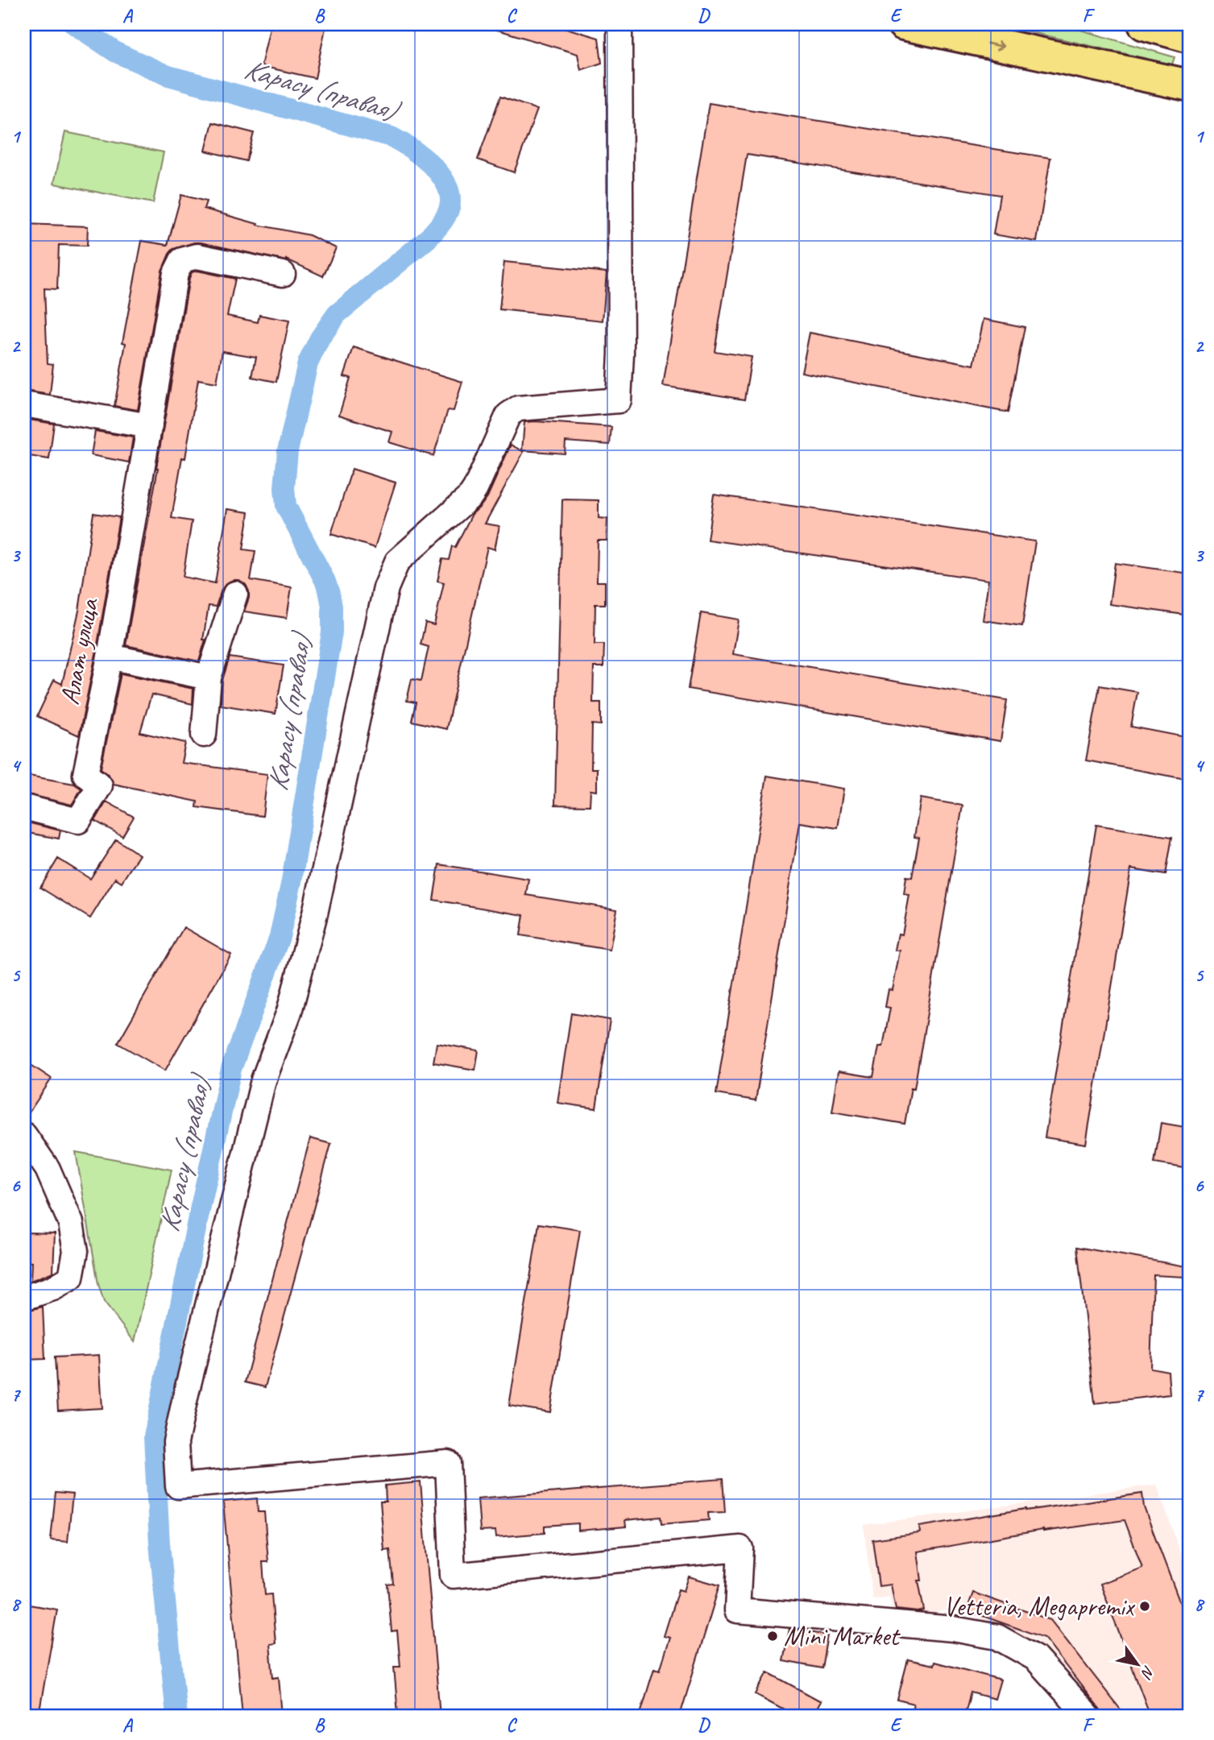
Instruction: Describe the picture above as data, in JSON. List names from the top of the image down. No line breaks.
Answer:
{"streets":{"street":["Алат улица"]},"water":["Карасу (правая)"],"places":["Vetteria, Megapremix","Mini Market"],"north":"bottom right","grid":{"columns":["A","B","C","D","E","F"],"rows":["1","2","3","4","5","6","7","8"]}}
